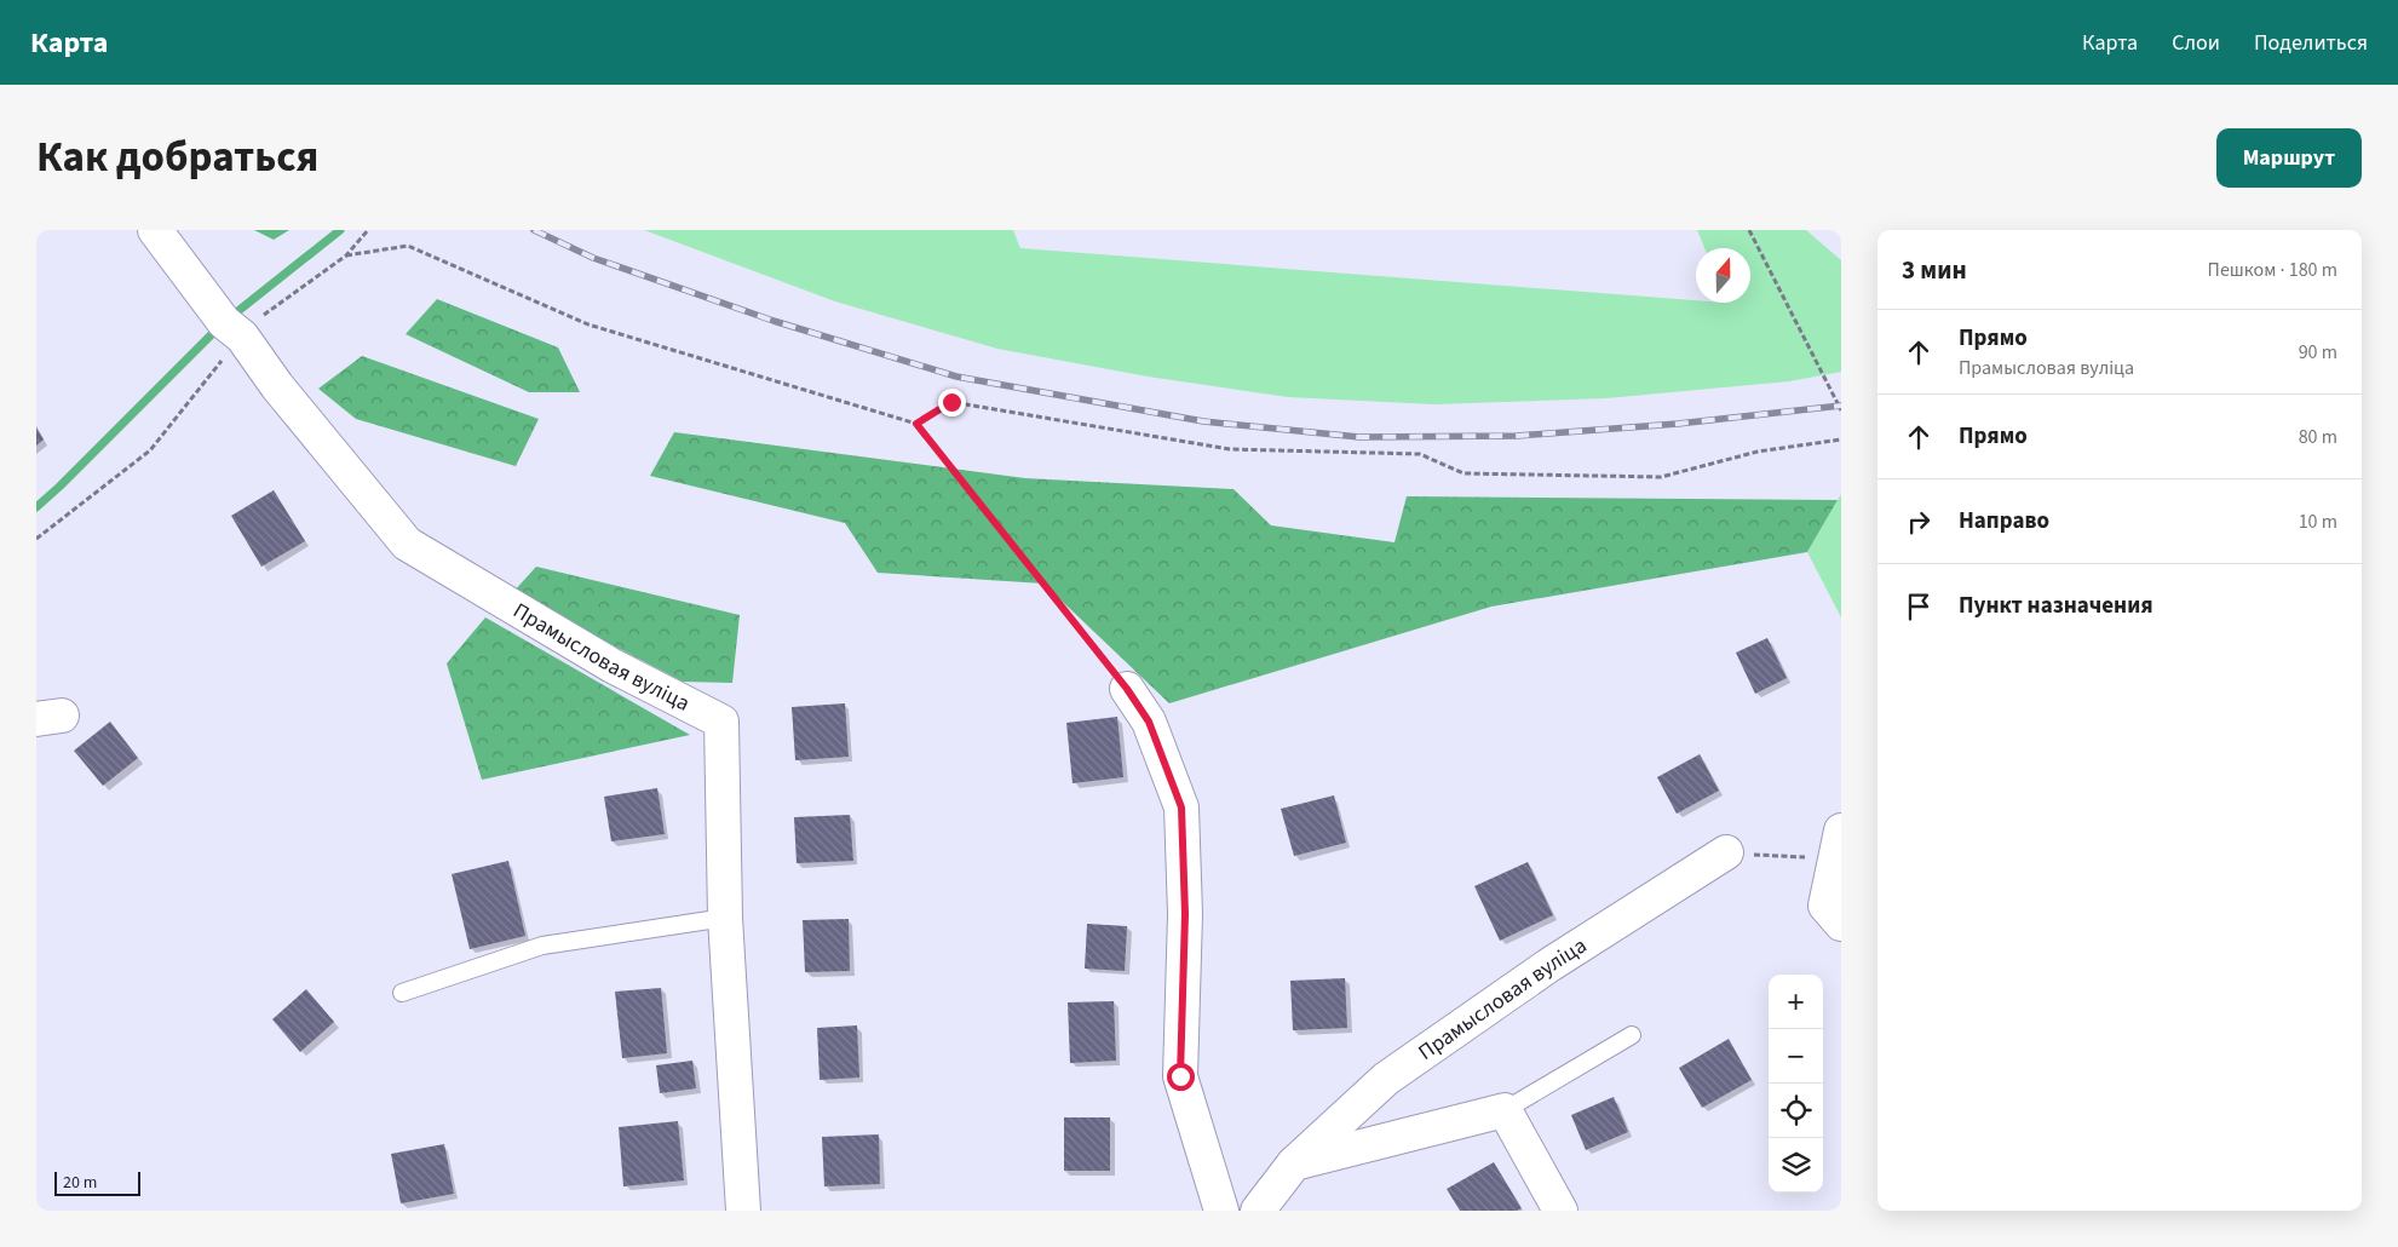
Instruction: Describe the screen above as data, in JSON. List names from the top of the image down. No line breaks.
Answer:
{"streets":{"street":["Прамысловая вуліца"]},"scale_bar":"20 m","north":"top","page":{"header":"Карта","nav":["Карта","Слои","Поделиться"],"title":"Как добраться","buttons":"Маршрут","heading":["3 мин","Пешком · 180 m"],"list":[["Прямо","Прамысловая вуліца","90 m"],["Прямо","80 m"],["Направо","10 m"],"Пункт назначения"],"map_buttons":["+","−"],"scale":"20 m"}}
